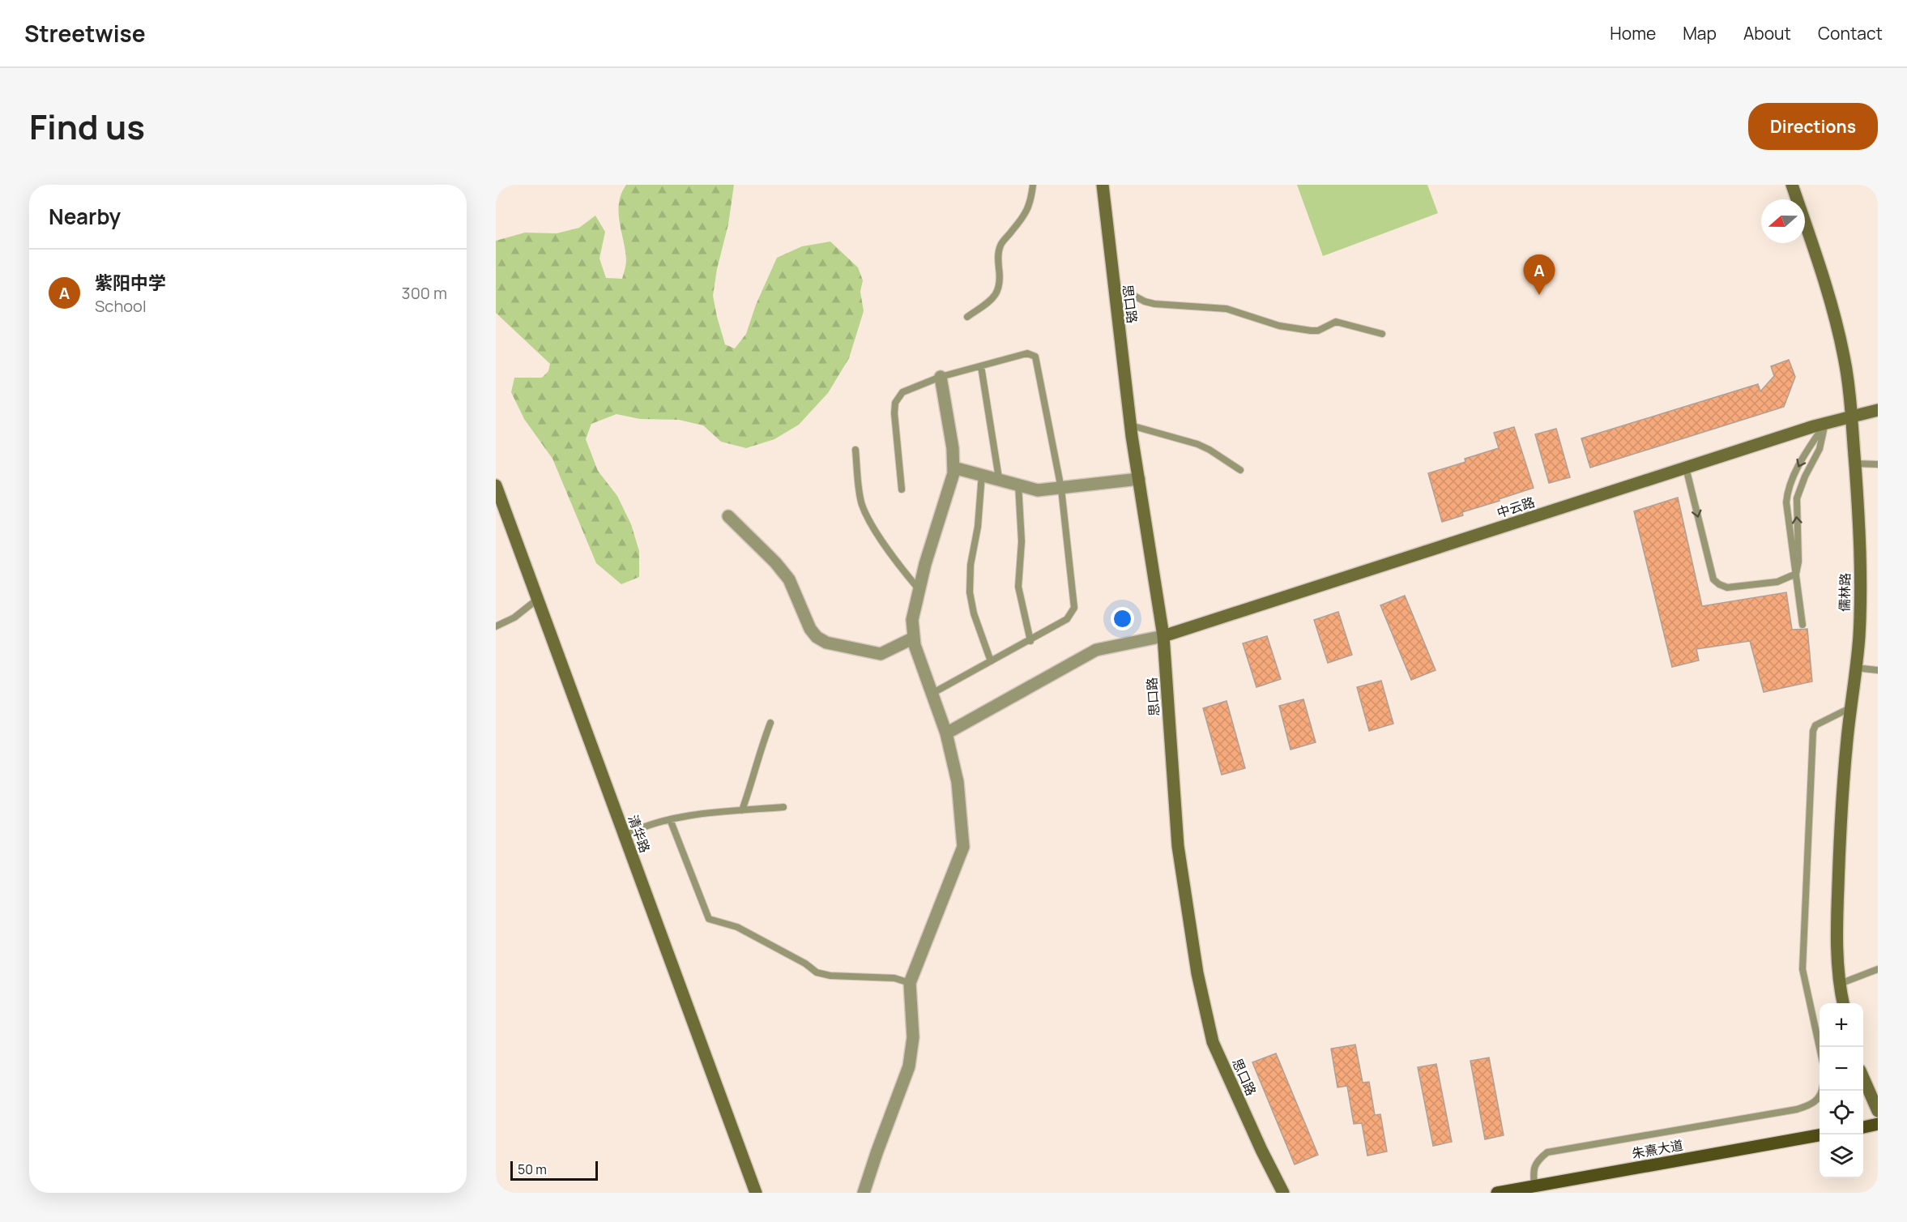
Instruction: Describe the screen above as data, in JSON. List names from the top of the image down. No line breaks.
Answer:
{"streets":{"main road":["朱熹大道"],"street":["思口路","中云路","儒林路","清华路"]},"crossings":[["思口路","中云路"],["中云路","儒林路"]],"scale_bar":"50 m","north":"left","page":{"header":"Streetwise","nav":["Home","Map","About","Contact"],"title":"Find us","buttons":"Directions","heading":"Nearby","list":[{"mark":"A","name":"紫阳中学","note":"School","value":"300 m"}],"pins":"A","map_buttons":["+","−"],"scale":"50 m"}}
